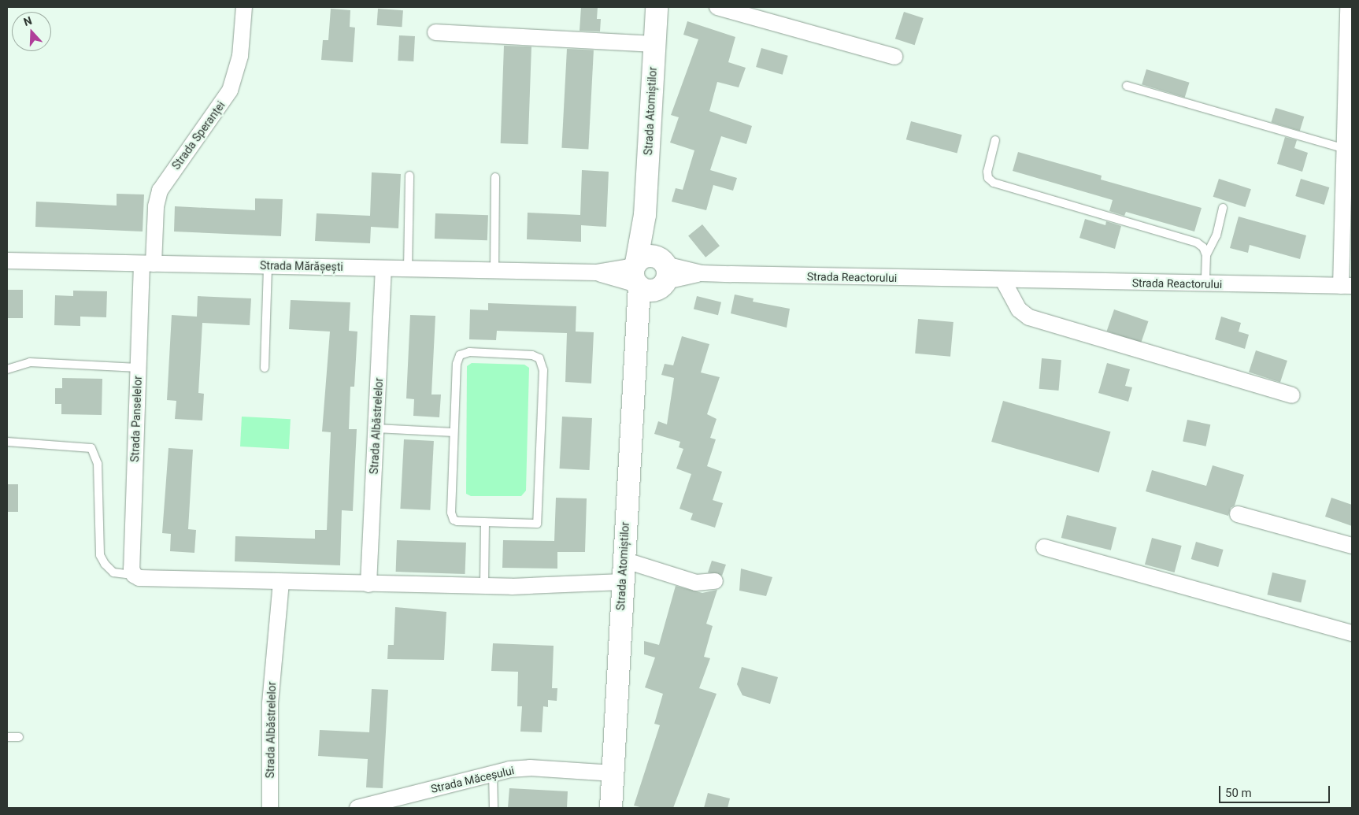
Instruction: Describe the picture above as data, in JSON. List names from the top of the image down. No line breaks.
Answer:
{"streets":{"main road":["Strada Atomiștilor"],"street":["Strada Speranței","Strada Mărășești","Strada Reactorului","Strada Panselelor","Strada Albăstrelelor","Strada Măceșului"]},"crossings":[["Strada Atomiștilor","Strada Mărășești"],["Strada Atomiștilor","Strada Reactorului"],["Strada Atomiștilor","Strada Măceșului"],["Strada Speranței","Strada Mărășești"],["Strada Speranței","Strada Panselelor"],["Strada Mărășești","Strada Reactorului"],["Strada Mărășești","Strada Panselelor"],["Strada Mărășești","Strada Albăstrelelor"]],"scale_bar":"50 m","north":"top"}
